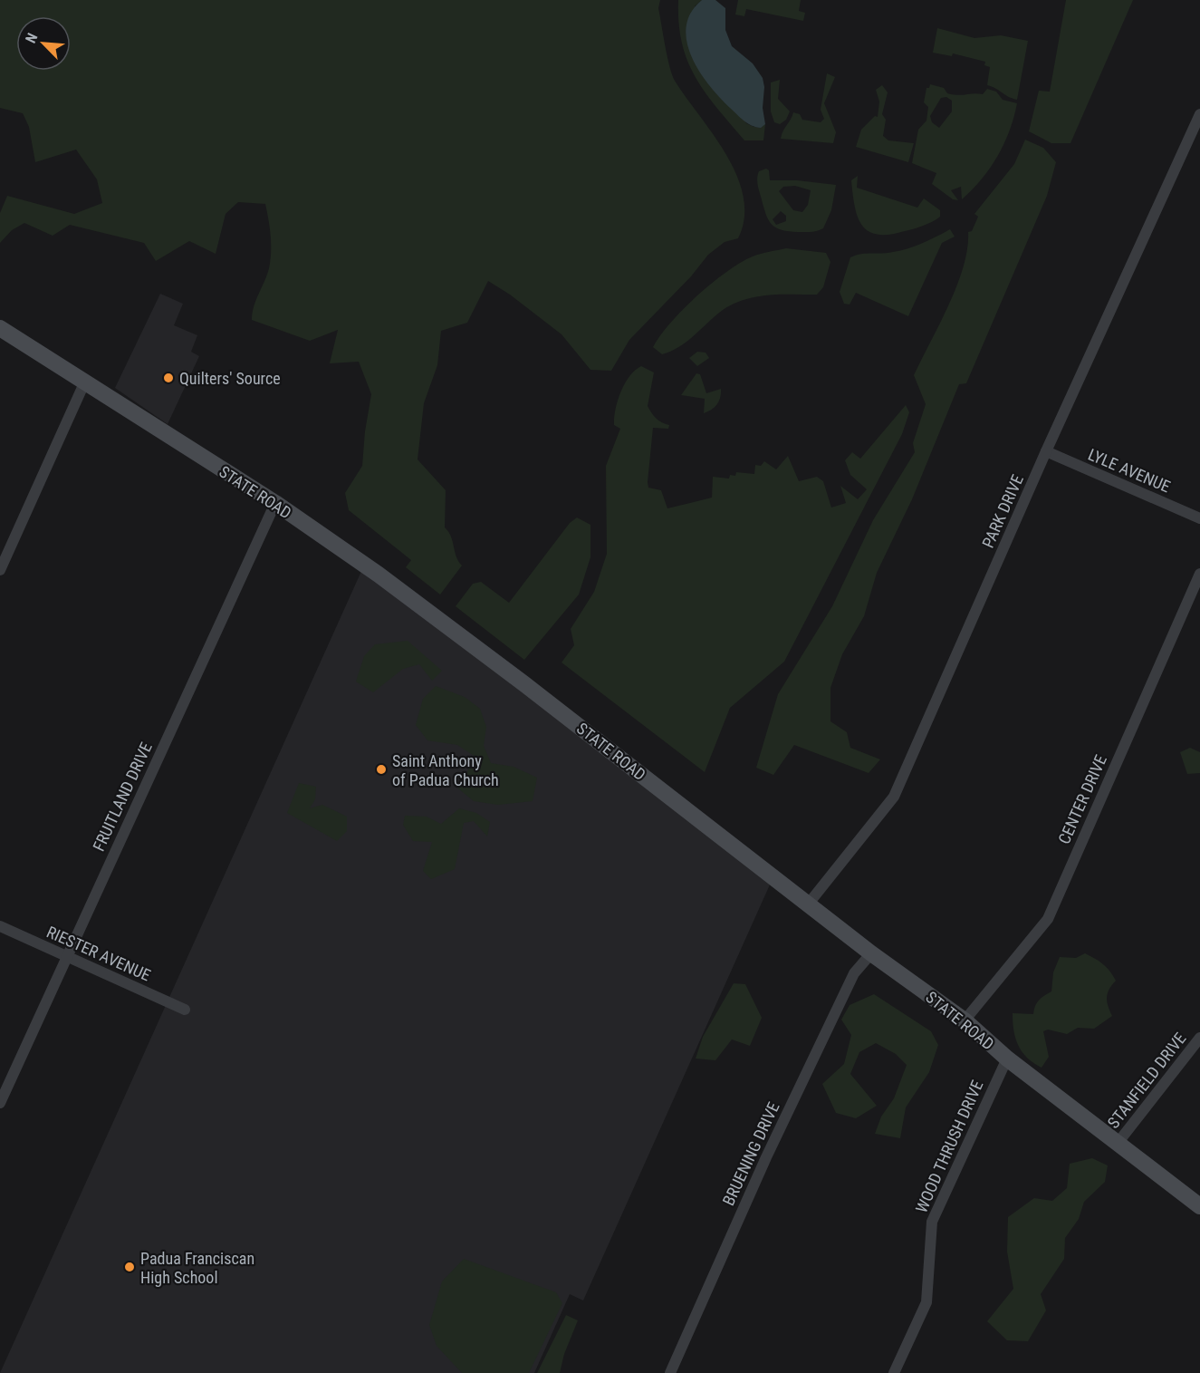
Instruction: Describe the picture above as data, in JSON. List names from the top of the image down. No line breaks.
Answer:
{"streets":{"main road":["STATE ROAD"],"street":["LYLE AVENUE","PARK DRIVE","FRUITLAND DRIVE","CENTER DRIVE","RIESTER AVENUE","STANFIELD DRIVE","WOOD THRUSH DRIVE","BRUENING DRIVE"]},"crossings":[["LYLE AVENUE","PARK DRIVE"],["STATE ROAD","PARK DRIVE"],["STATE ROAD","FRUITLAND DRIVE"],["STATE ROAD","CENTER DRIVE"],["STATE ROAD","STANFIELD DRIVE"],["STATE ROAD","WOOD THRUSH DRIVE"],["STATE ROAD","BRUENING DRIVE"],["FRUITLAND DRIVE","RIESTER AVENUE"]],"places":["Quilters' Source","Saint Anthony of Padua Church","Padua Franciscan High School"],"north":"top left"}
